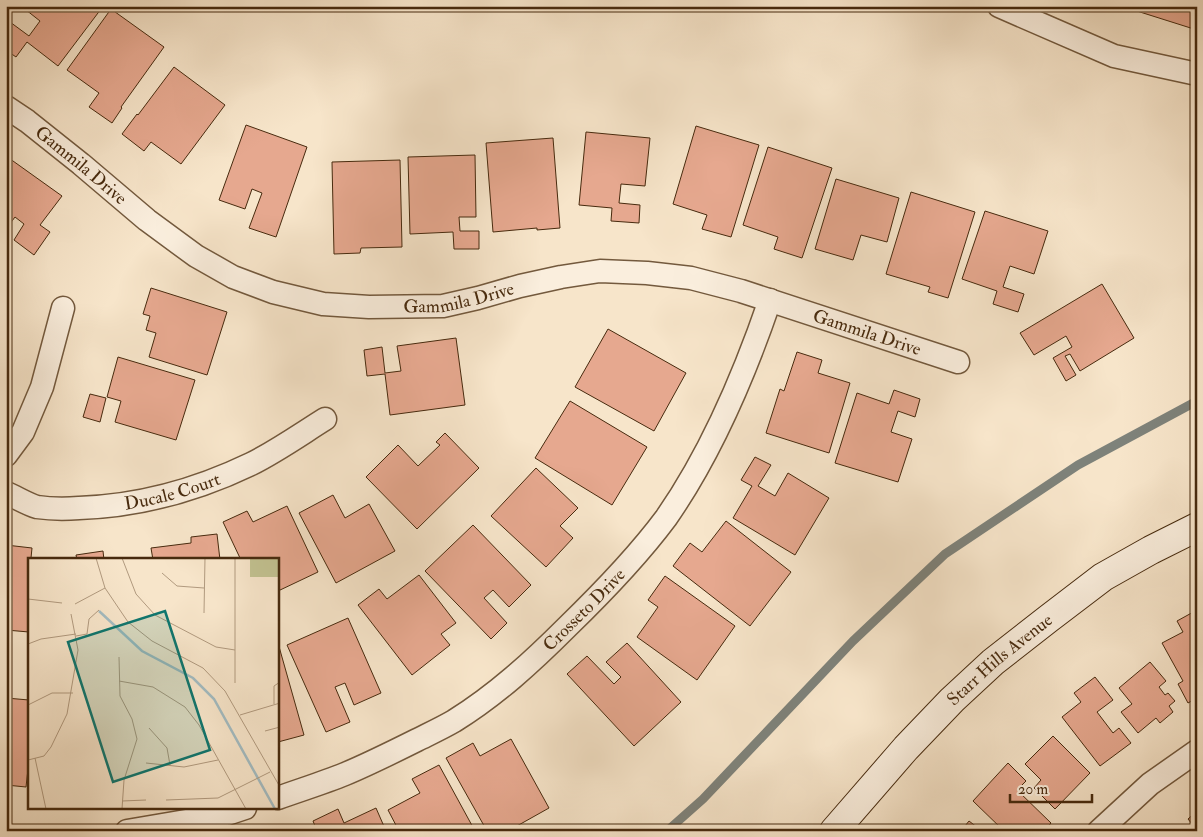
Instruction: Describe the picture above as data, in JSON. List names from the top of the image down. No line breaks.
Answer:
{"streets":{"street":["Gammila Drive","Ducale Court","Crosseto Drive","Starr Hills Avenue"]},"crossings":[["Gammila Drive","Crosseto Drive"]],"scale_bar":"20 m"}
